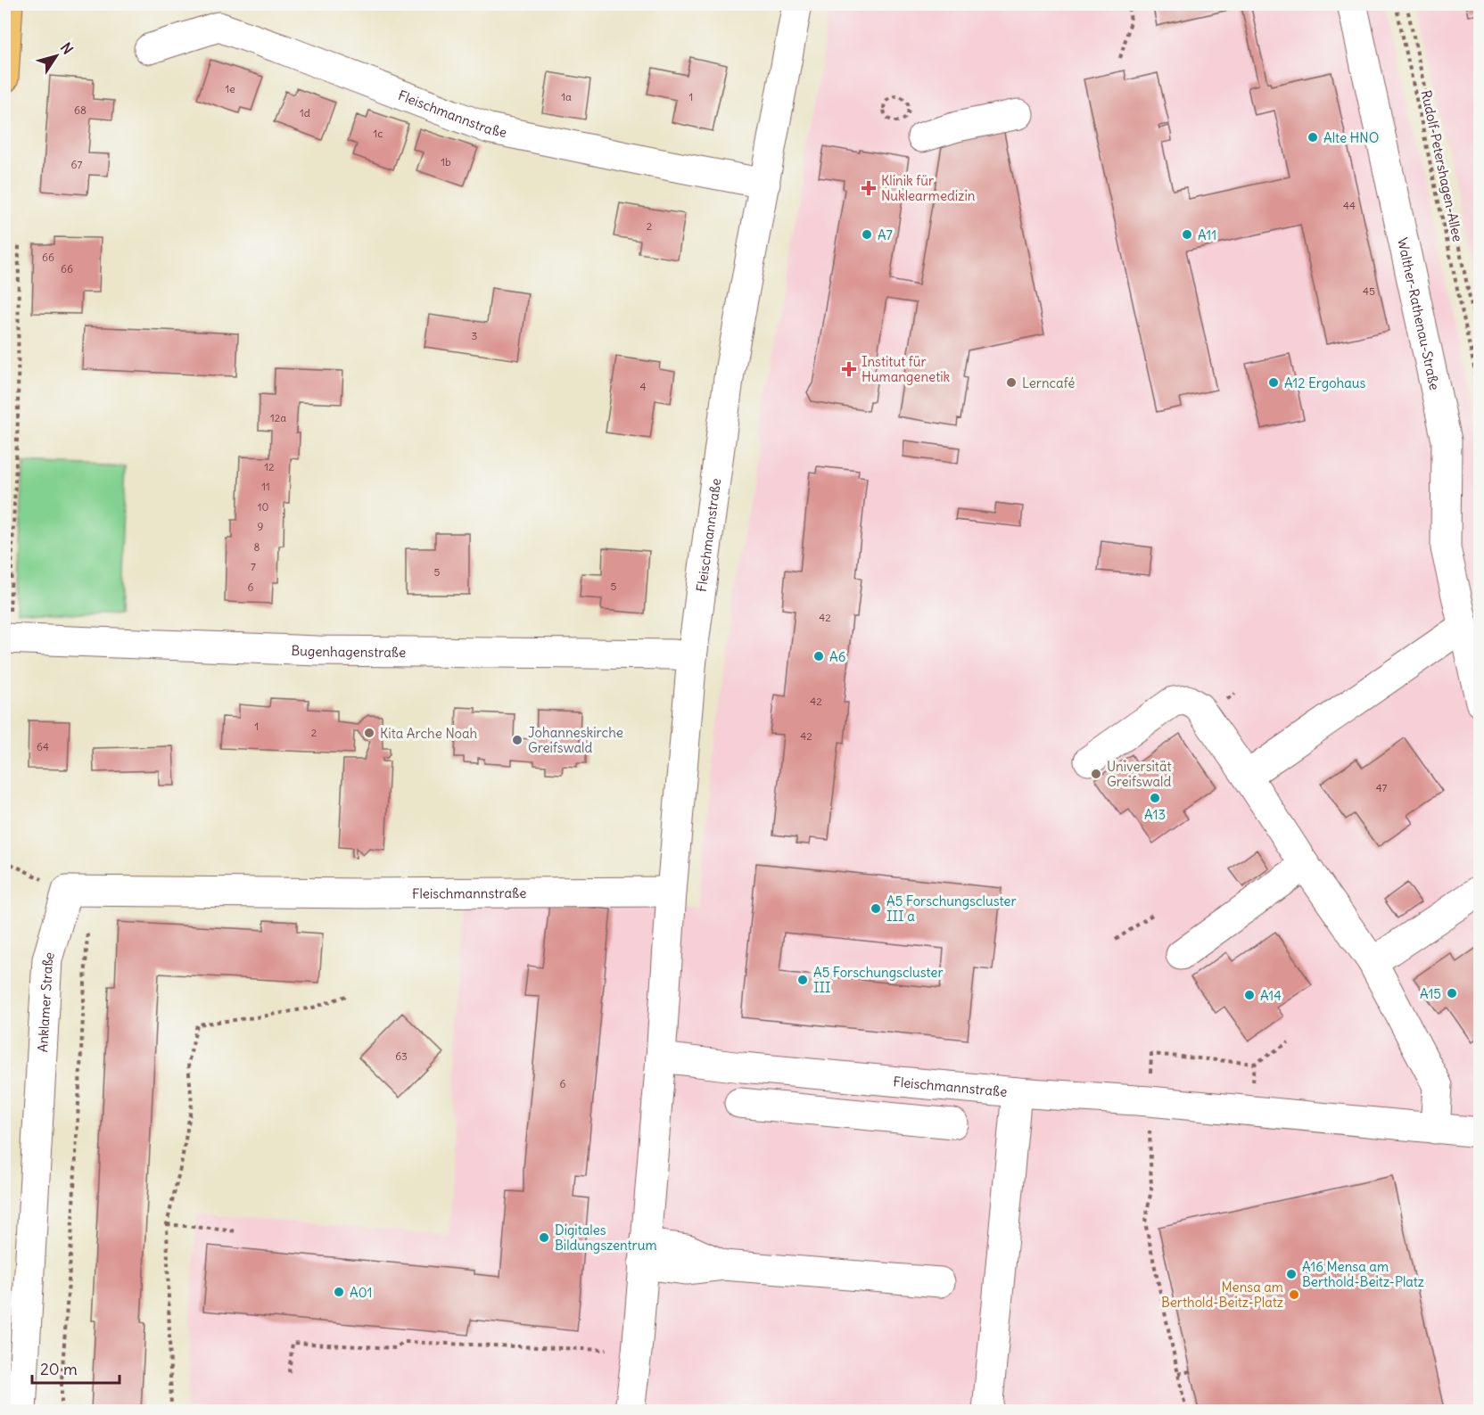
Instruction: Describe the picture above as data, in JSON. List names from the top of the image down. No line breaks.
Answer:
{"streets":{"street":["Fleischmannstraße","Walther-Rathenau-Straße","Bugenhagenstraße","Anklamer Straße"],"path":["Rudolf-Petershagen-Allee"]},"crossings":[["Fleischmannstraße","Bugenhagenstraße"],["Fleischmannstraße","Anklamer Straße"]],"places":{"other":["Alte HNO","A7","A11","Lerncafé","A12 Ergohaus","A6","Kita Arche Noah","Johanneskirche Greifswald","Universität Greifswald","A13","A5 Forschungscluster III a","A5 Forschungscluster III","A15","A14","Digitales Bildungszentrum","A16 Mensa am Berthold-Beitz-Platz","A01","Mensa am Berthold-Beitz-Platz"],"health":["Klinik für Nuklearmedizin","Institut für Humangenetik"]},"house_numbers":["1e","1a","1","68","1d","1c","1b","67","44","2","66","66","45","3","4","12a","12","11","10","9","8","7","5","5","6","42","42","1","2","42","64","47","63","6"],"scale_bar":"20 m","north":"top right"}
